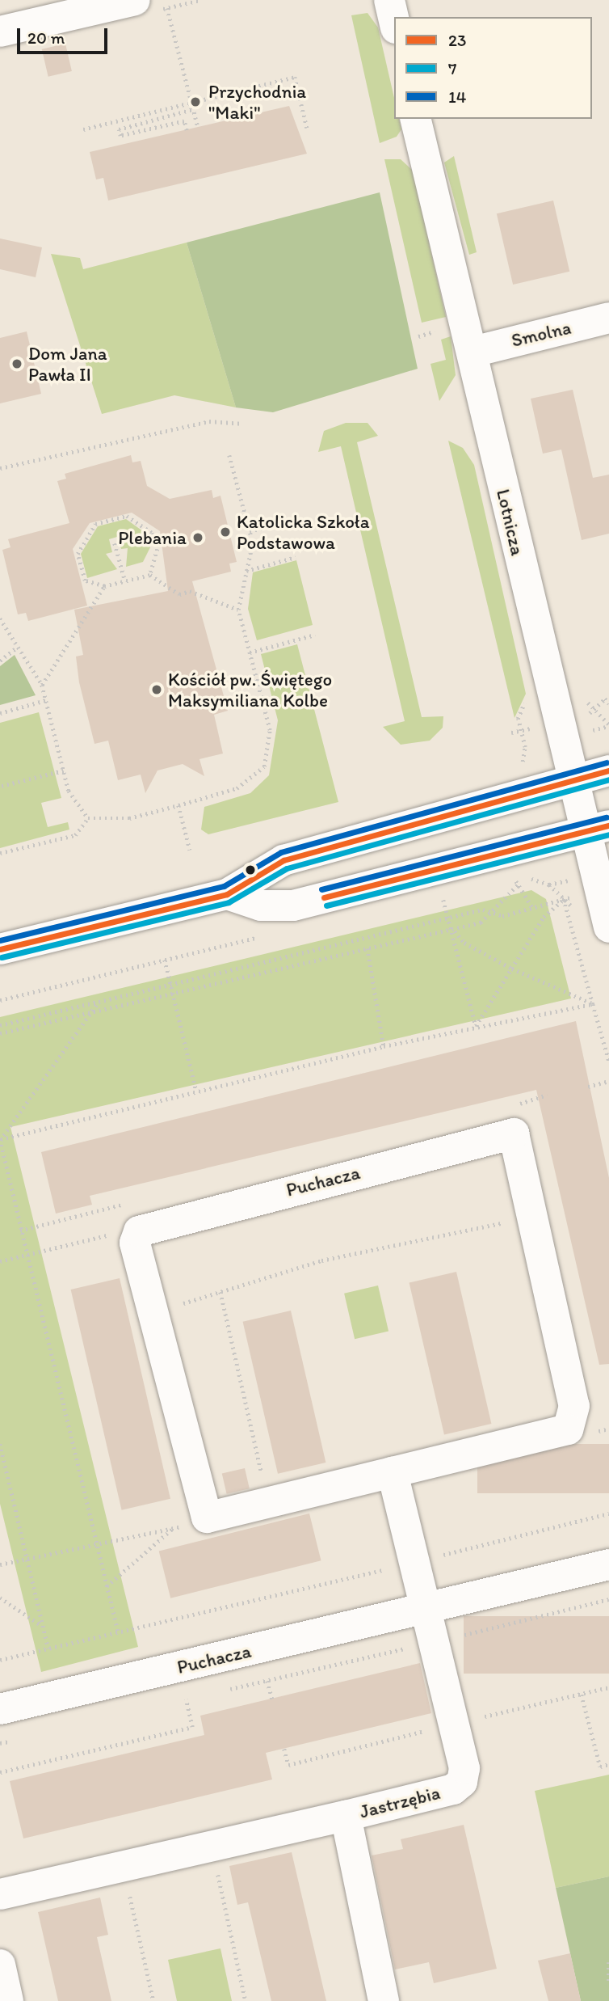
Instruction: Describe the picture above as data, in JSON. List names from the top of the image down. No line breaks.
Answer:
{"streets":{"street":["Smolna","Lotnicza","Puchacza","Jastrzębia"]},"crossings":[["Smolna","Lotnicza"],["Puchacza","Jastrzębia"]],"places":["Przychodnia \"Maki\"","Dom Jana Pawła II","Katolicka Szkoła Podstawowa","Plebania","Kościół pw. Świętego Maksymiliana Kolbe"],"lines":["transit line 14","transit line 23","transit line 7"],"legend":["23","7","14"],"scale_bar":"20 m"}
